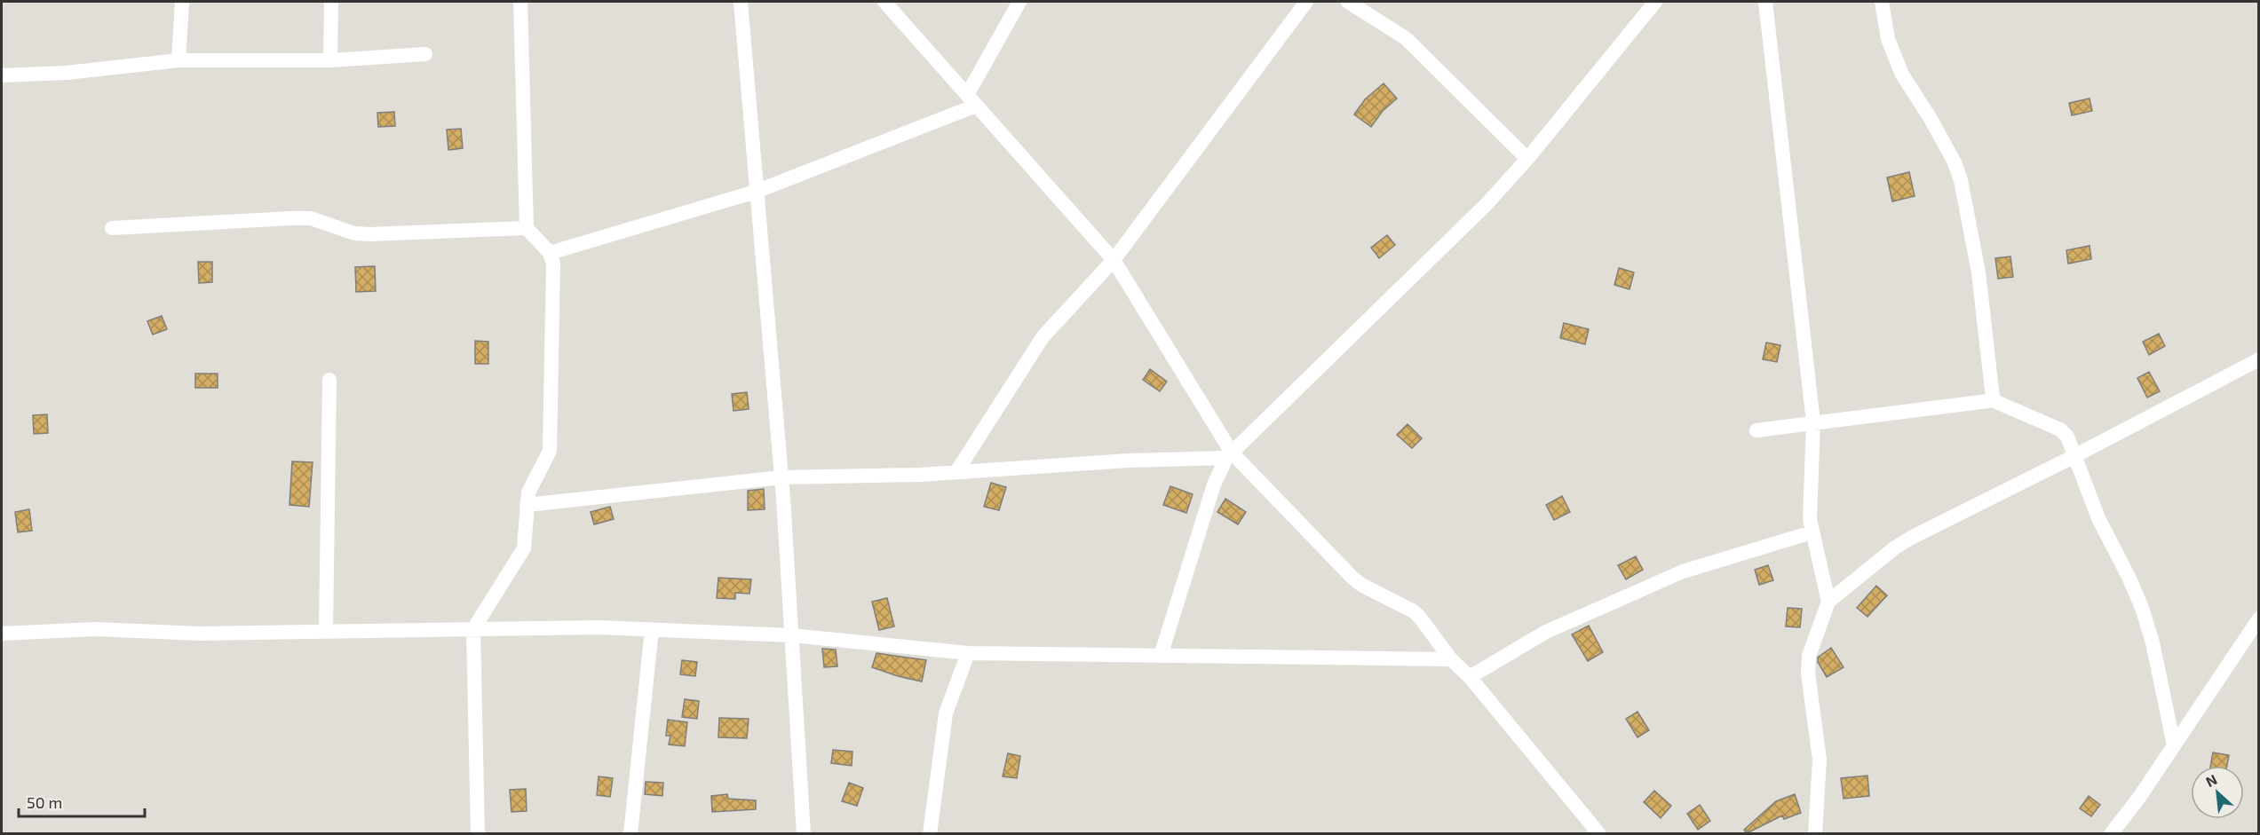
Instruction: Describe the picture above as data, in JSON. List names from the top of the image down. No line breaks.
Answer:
{"scale_bar":"50 m","north":"top left"}
